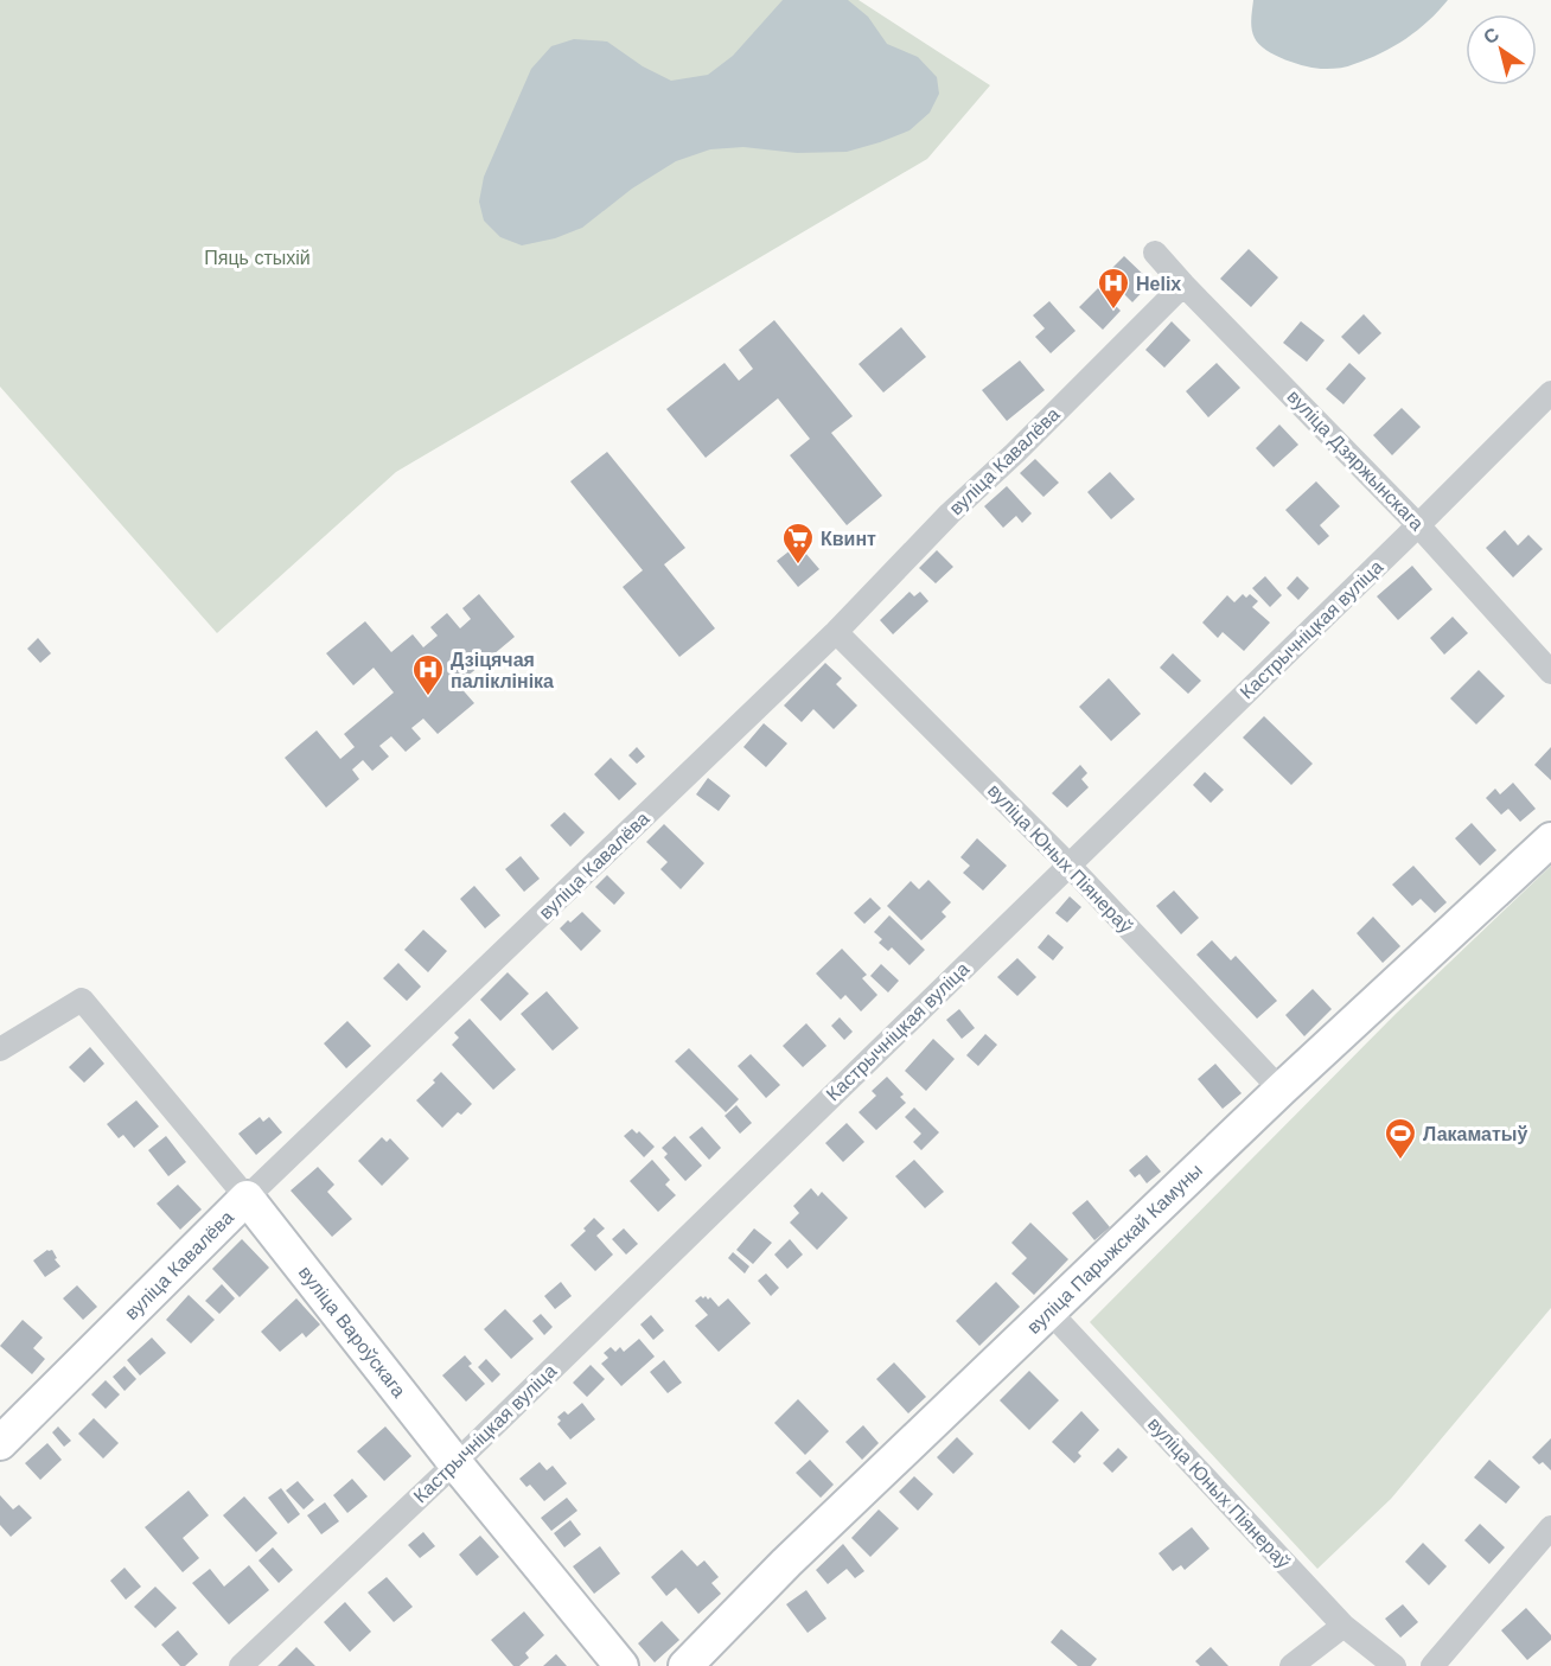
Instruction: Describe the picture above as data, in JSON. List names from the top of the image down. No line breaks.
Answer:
{"streets":{"street":["вуліца Дзяржынскага","вуліца Кавалёва","Кастрычніцкая вуліца","вуліца Юных Піянераў","вуліца Парыжскай Камуны","вуліца Вароўскага"]},"crossings":[["вуліца Дзяржынскага","вуліца Кавалёва"],["вуліца Дзяржынскага","Кастрычніцкая вуліца"],["вуліца Кавалёва","вуліца Юных Піянераў"],["вуліца Кавалёва","вуліца Вароўскага"],["Кастрычніцкая вуліца","вуліца Юных Піянераў"],["Кастрычніцкая вуліца","вуліца Вароўскага"],["вуліца Юных Піянераў","вуліца Парыжскай Камуны"]],"parks":["Пяць стыхій"],"places":{"hospital":["Helix","Дзіцячая паліклініка"],"supermarket":["Квинт"],"sports":["Лакаматыў"]},"north":"top left"}
